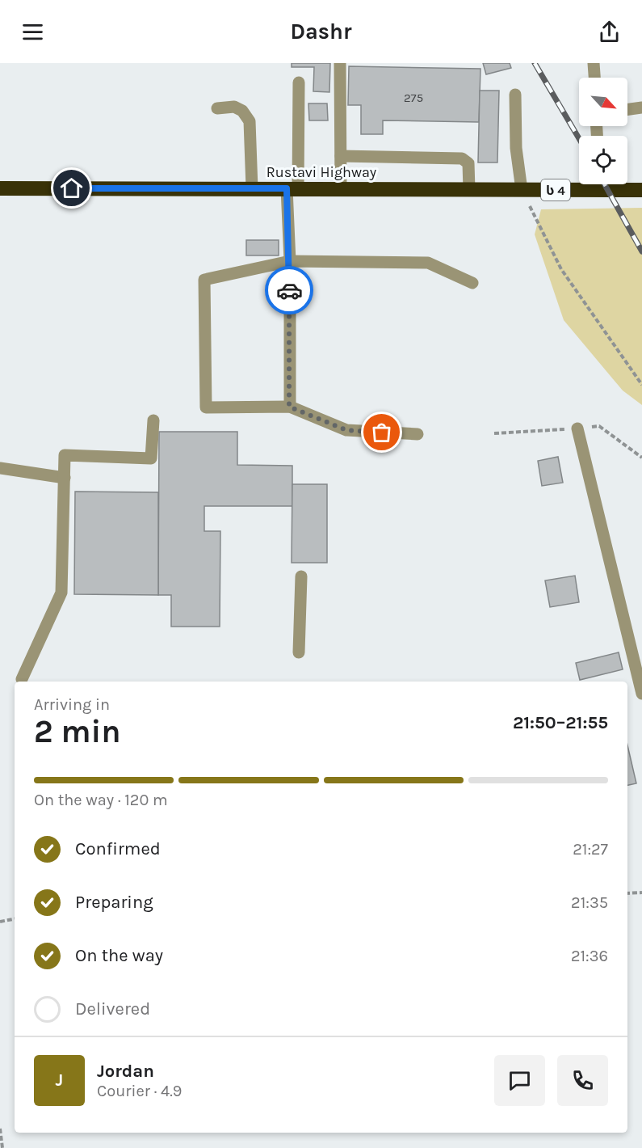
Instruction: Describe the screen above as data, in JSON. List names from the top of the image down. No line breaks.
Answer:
{"streets":{"highway":["Rustavi Highway","ს 4"]},"house_numbers":["275"],"north":"bottom right","page":{"header":"Dashr","heading":["2 min","Arriving in","21:50–21:55"],"panel":["Jordan","Courier · 4.9"],"bar":"On the way · 120 m","list":[["Confirmed","21:27"],["Preparing","21:35"],["On the way","21:36"],"Delivered"],"round":"J"}}
